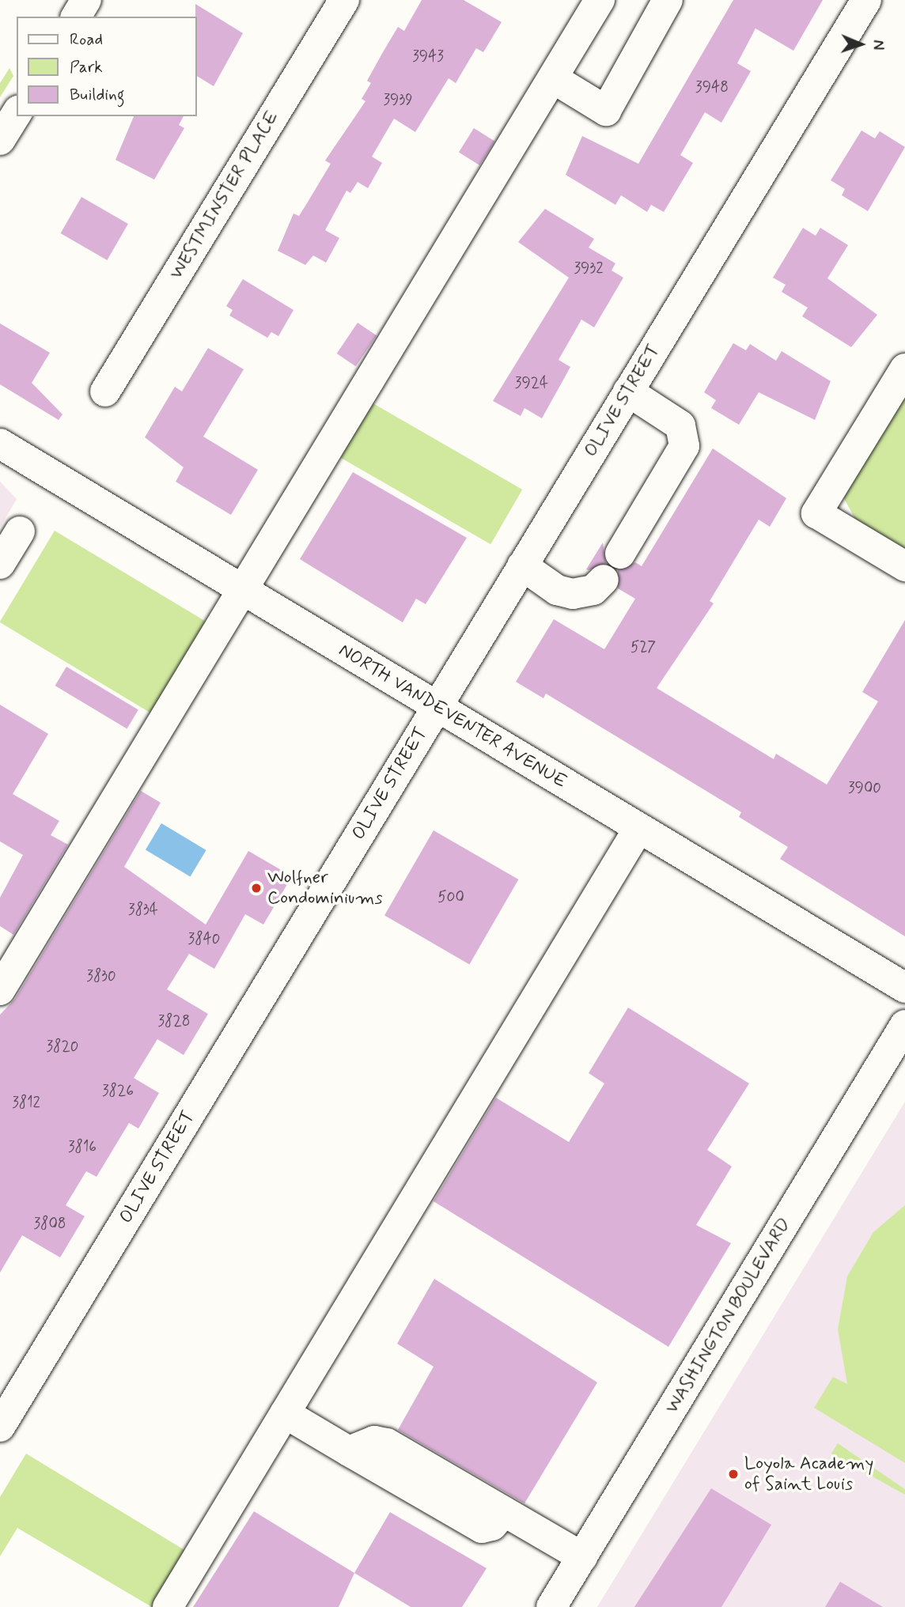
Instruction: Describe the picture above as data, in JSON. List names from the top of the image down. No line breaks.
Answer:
{"streets":{"street":["WESTMINSTER PLACE","OLIVE STREET","NORTH VANDEVENTER AVENUE","WASHINGTON BOULEVARD"]},"crossings":[["OLIVE STREET","NORTH VANDEVENTER AVENUE"]],"places":["Wolfner Condominiums","Loyola Academy of Saint Louis"],"house_numbers":["3943","3948","3939","3932","3924","527","3900","500","3834","3840","3830","3828","3820","3826","3812","3816","3808"],"legend":["Road","Park","Building"],"north":"right"}
